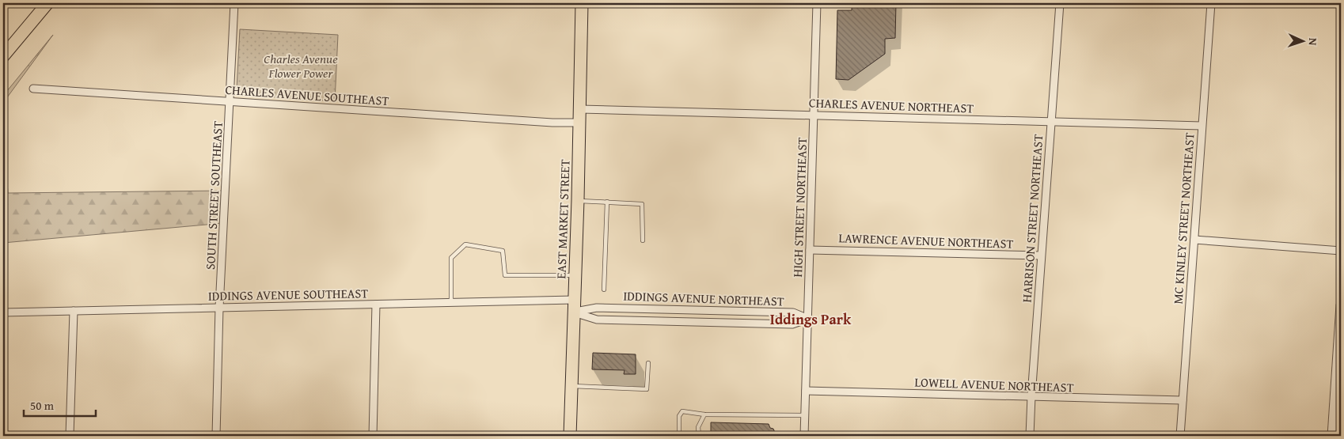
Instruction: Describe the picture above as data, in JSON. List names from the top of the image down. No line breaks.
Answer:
{"streets":{"main road":["EAST MARKET STREET"],"street":["CHARLES AVENUE SOUTHEAST","CHARLES AVENUE NORTHEAST","SOUTH STREET SOUTHEAST","HIGH STREET NORTHEAST","HARRISON STREET NORTHEAST","MC KINLEY STREET NORTHEAST","LAWRENCE AVENUE NORTHEAST","IDDINGS AVENUE SOUTHEAST","IDDINGS AVENUE NORTHEAST","LOWELL AVENUE NORTHEAST"]},"crossings":[["CHARLES AVENUE SOUTHEAST","SOUTH STREET SOUTHEAST"],["CHARLES AVENUE SOUTHEAST","EAST MARKET STREET"],["CHARLES AVENUE NORTHEAST","HIGH STREET NORTHEAST"],["CHARLES AVENUE NORTHEAST","HARRISON STREET NORTHEAST"],["CHARLES AVENUE NORTHEAST","MC KINLEY STREET NORTHEAST"],["CHARLES AVENUE NORTHEAST","EAST MARKET STREET"],["SOUTH STREET SOUTHEAST","IDDINGS AVENUE SOUTHEAST"],["HIGH STREET NORTHEAST","LAWRENCE AVENUE NORTHEAST"],["HIGH STREET NORTHEAST","IDDINGS AVENUE NORTHEAST"],["HIGH STREET NORTHEAST","LOWELL AVENUE NORTHEAST"],["HARRISON STREET NORTHEAST","LAWRENCE AVENUE NORTHEAST"],["HARRISON STREET NORTHEAST","LOWELL AVENUE NORTHEAST"],["MC KINLEY STREET NORTHEAST","LOWELL AVENUE NORTHEAST"],["EAST MARKET STREET","IDDINGS AVENUE SOUTHEAST"],["EAST MARKET STREET","IDDINGS AVENUE NORTHEAST"]],"districts":["Iddings Park"],"parks":["Charles Avenue Flower Power"],"scale_bar":"50 m","north":"right"}
